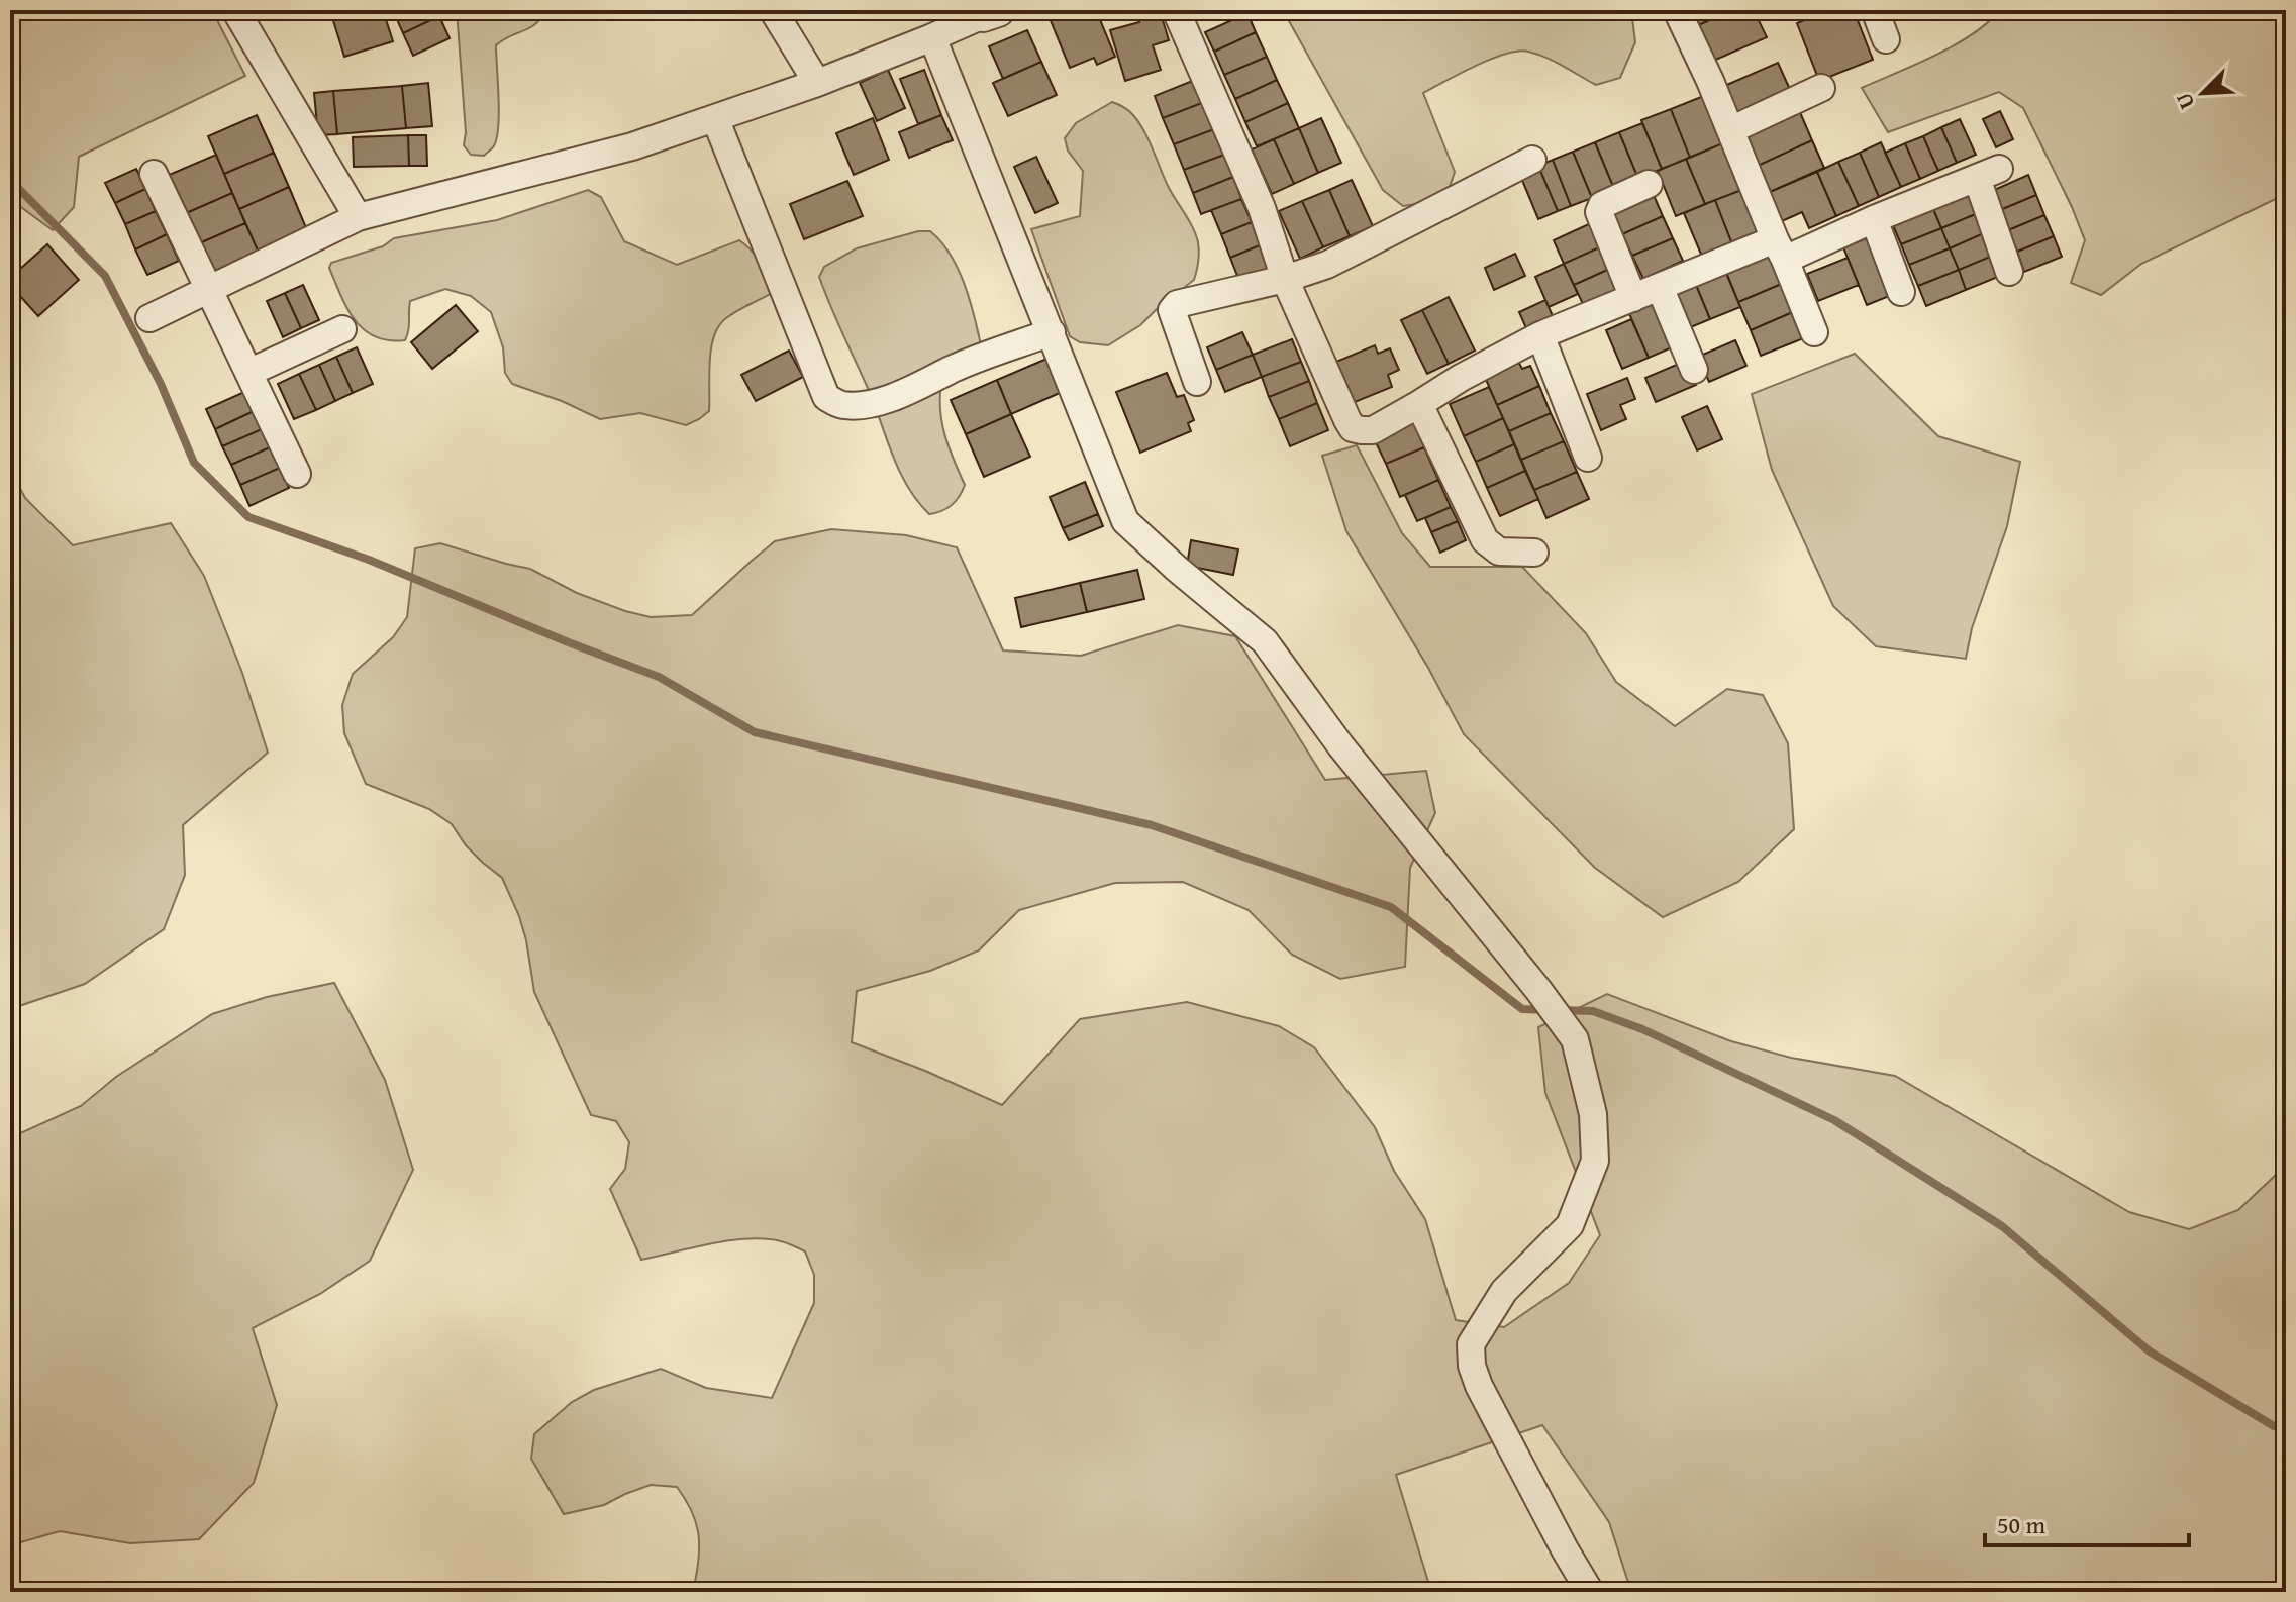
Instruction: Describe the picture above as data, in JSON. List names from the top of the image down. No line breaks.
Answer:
{"scale_bar":"50 m","north":"bottom left"}
